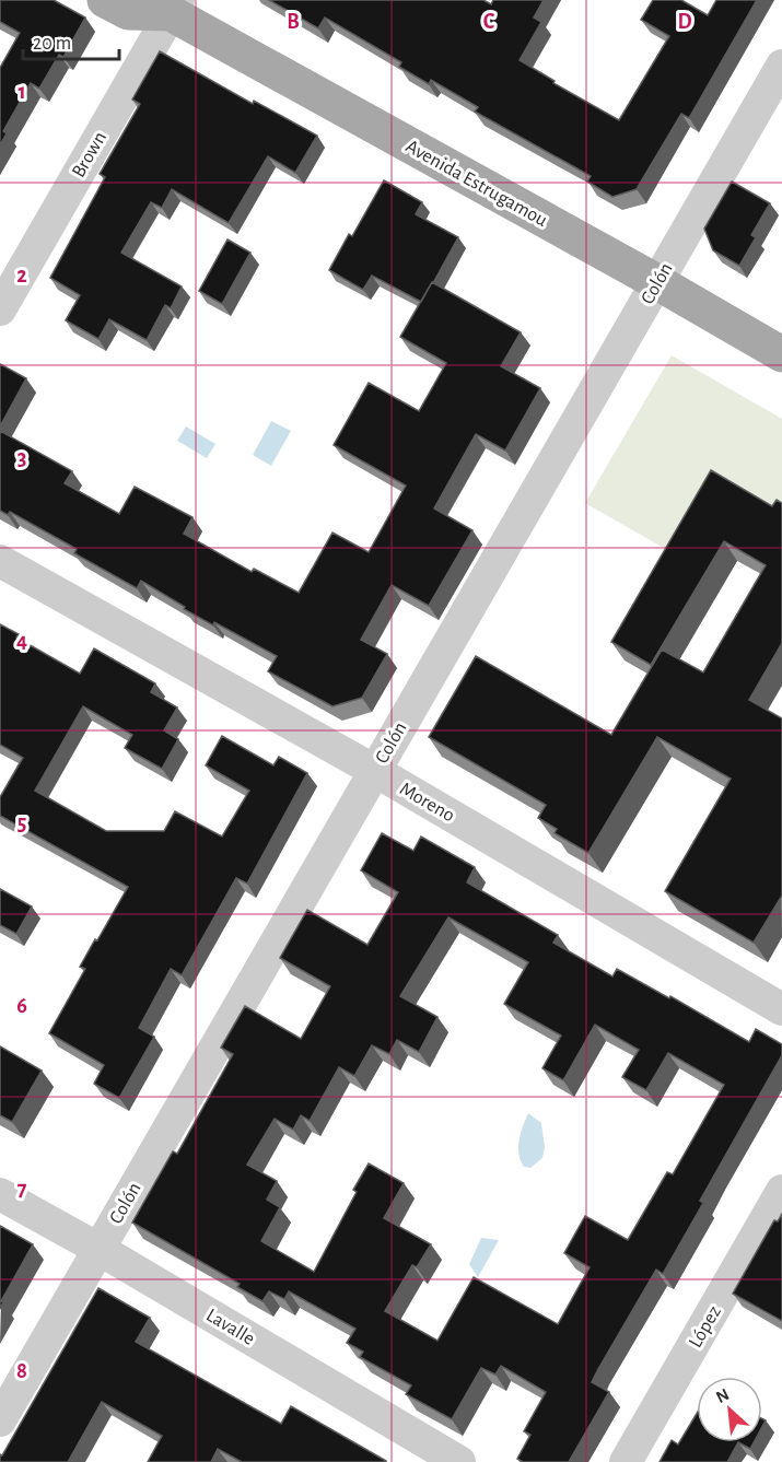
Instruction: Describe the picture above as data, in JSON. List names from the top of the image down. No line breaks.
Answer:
{"streets":{"main road":["Avenida Estrugamou"],"street":["Brown","Colón","Moreno","Lavalle","López"]},"crossings":[["Brown","Avenida Estrugamou"],["Avenida Estrugamou","Colón"],["Colón","Moreno"],["Colón","Lavalle"]],"scale_bar":"20 m","north":"top left","grid":{"columns":["B","C","D"],"rows":["1","2","3","4","5","6","7","8"]}}
